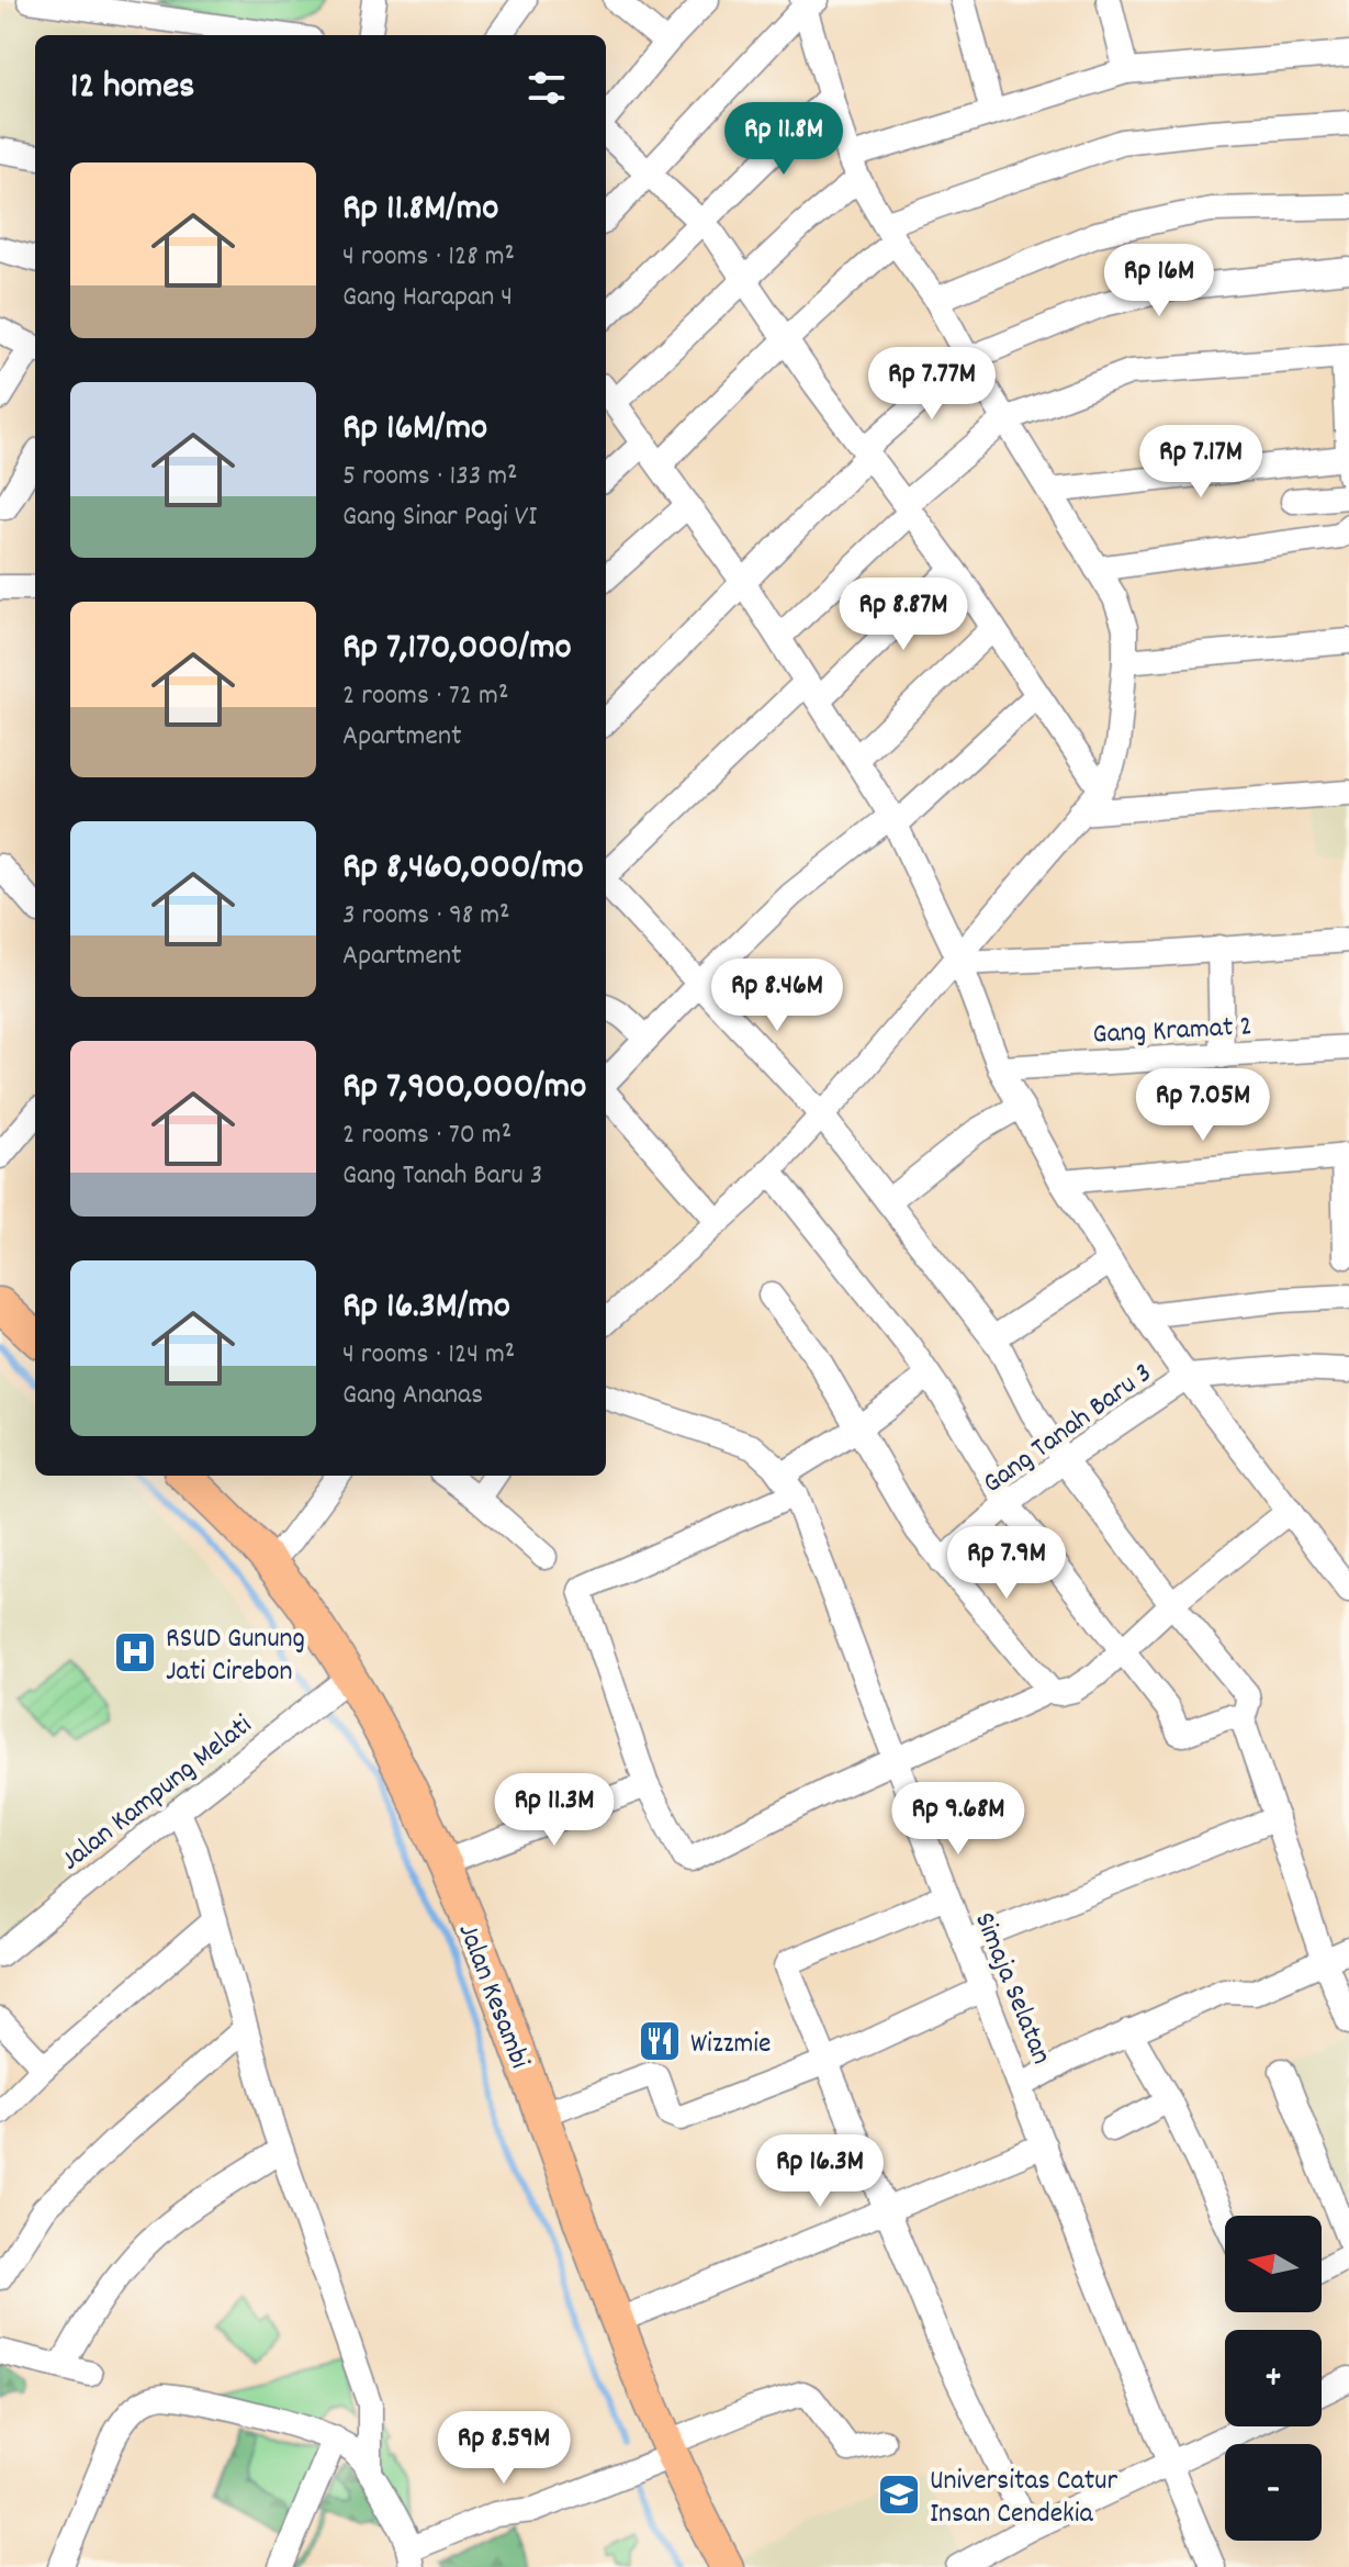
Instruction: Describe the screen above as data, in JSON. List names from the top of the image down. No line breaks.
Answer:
{"streets":{"main road":["Jalan Kesambi"],"street":["Gang Kramat 2","Gang Tanah Baru 3","Jalan Kampung Melati","Simaja Selatan"]},"crossings":[["Jalan Kampung Melati","Jalan Kesambi"]],"places":{"hospital":["RSUD Gunung Jati Cirebon"],"restaurant":["Wizzmie"],"school or university":["Universitas Catur Insan Cendekia"]},"north":"left","page":{"heading":"12 homes","price":["Rp 11.8M","Rp 16M","Rp 7.77M","Rp 7.17M","Rp 8.87M","Rp 8.46M","Rp 7.05M","Rp 7.9M","Rp 11.3M","Rp 9.68M","Rp 16.3M","Rp 8.59M"],"list":[{"name":"Rp 11.8M/mo","note":"4 rooms · 128 m² · Gang Harapan 4"},{"name":"Rp 16M/mo","note":"5 rooms · 133 m² · Gang Sinar Pagi VI"},{"name":"Rp 7,170,000/mo","note":"2 rooms · 72 m² · Apartment"},{"name":"Rp 8,460,000/mo","note":"3 rooms · 98 m² · Apartment"},{"name":"Rp 7,900,000/mo","note":"2 rooms · 70 m² · Gang Tanah Baru 3"},{"name":"Rp 16.3M/mo","note":"4 rooms · 124 m² · Gang Ananas"}],"map_buttons":["+","−"]}}
